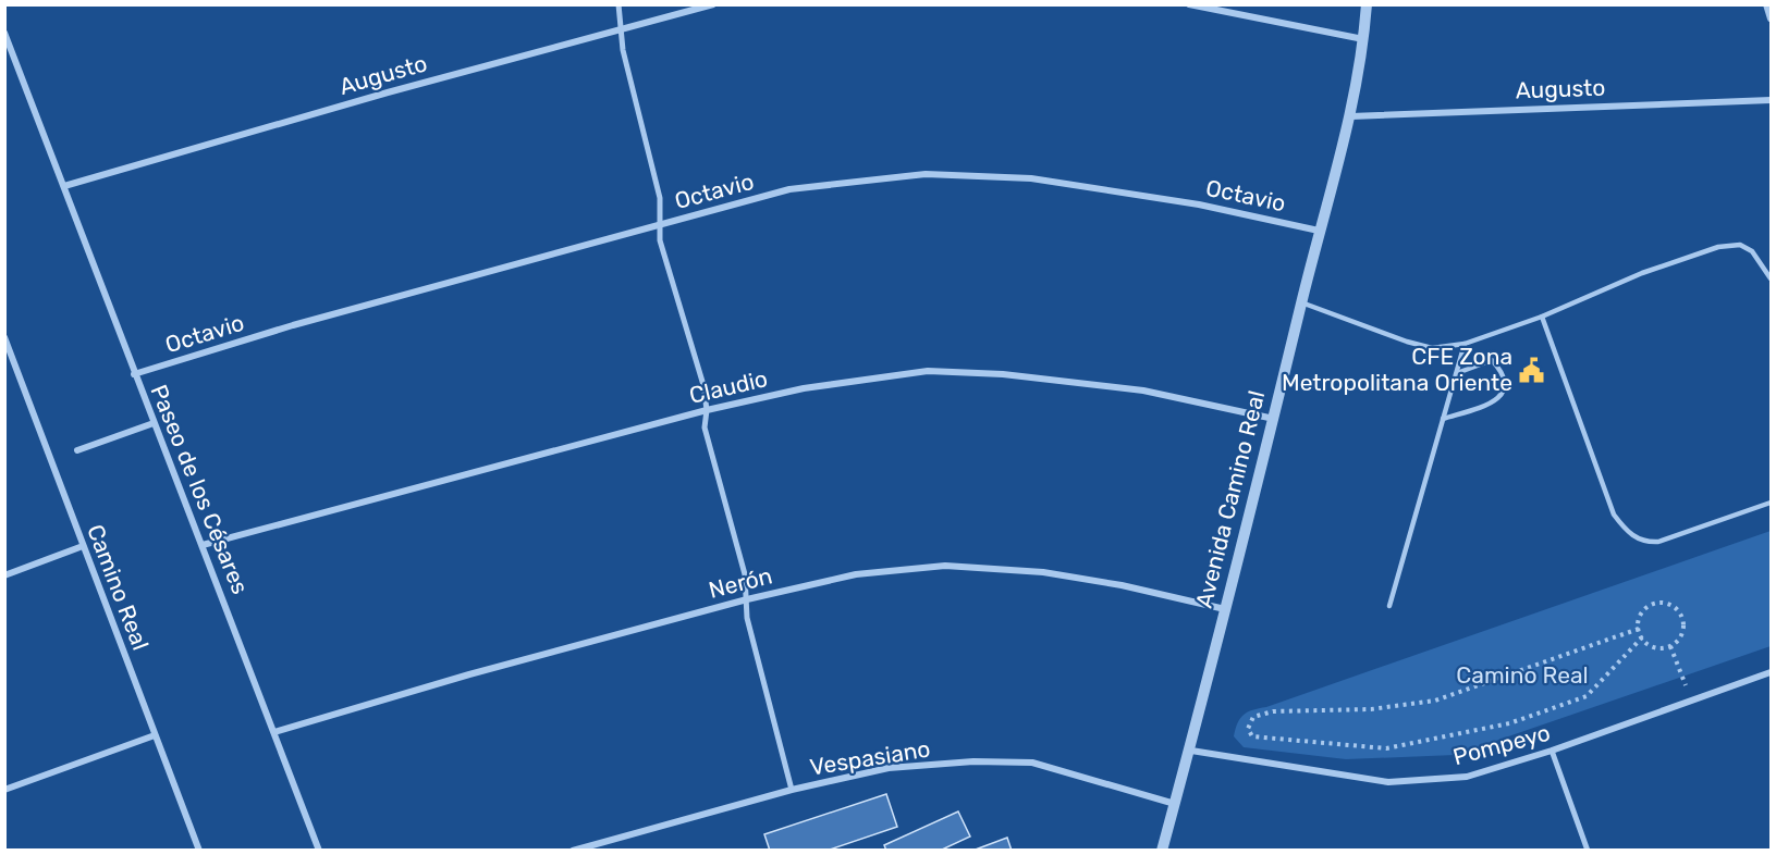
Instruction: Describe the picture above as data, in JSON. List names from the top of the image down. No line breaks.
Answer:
{"streets":{"street":["Augusto","Octavio","Claudio","Paseo de los Césares","Avenida Camino Real","Nerón","Camino Real","Pompeyo","Vespasiano"]},"crossings":[["Augusto","Paseo de los Césares"],["Augusto","Avenida Camino Real"],["Octavio","Paseo de los Césares"],["Octavio","Avenida Camino Real"],["Claudio","Paseo de los Césares"],["Claudio","Avenida Camino Real"],["Paseo de los Césares","Nerón"],["Avenida Camino Real","Nerón"],["Avenida Camino Real","Pompeyo"],["Avenida Camino Real","Vespasiano"]],"parks":["Camino Real"],"places":{"public building":["CFE Zona Metropolitana Oriente"]}}
